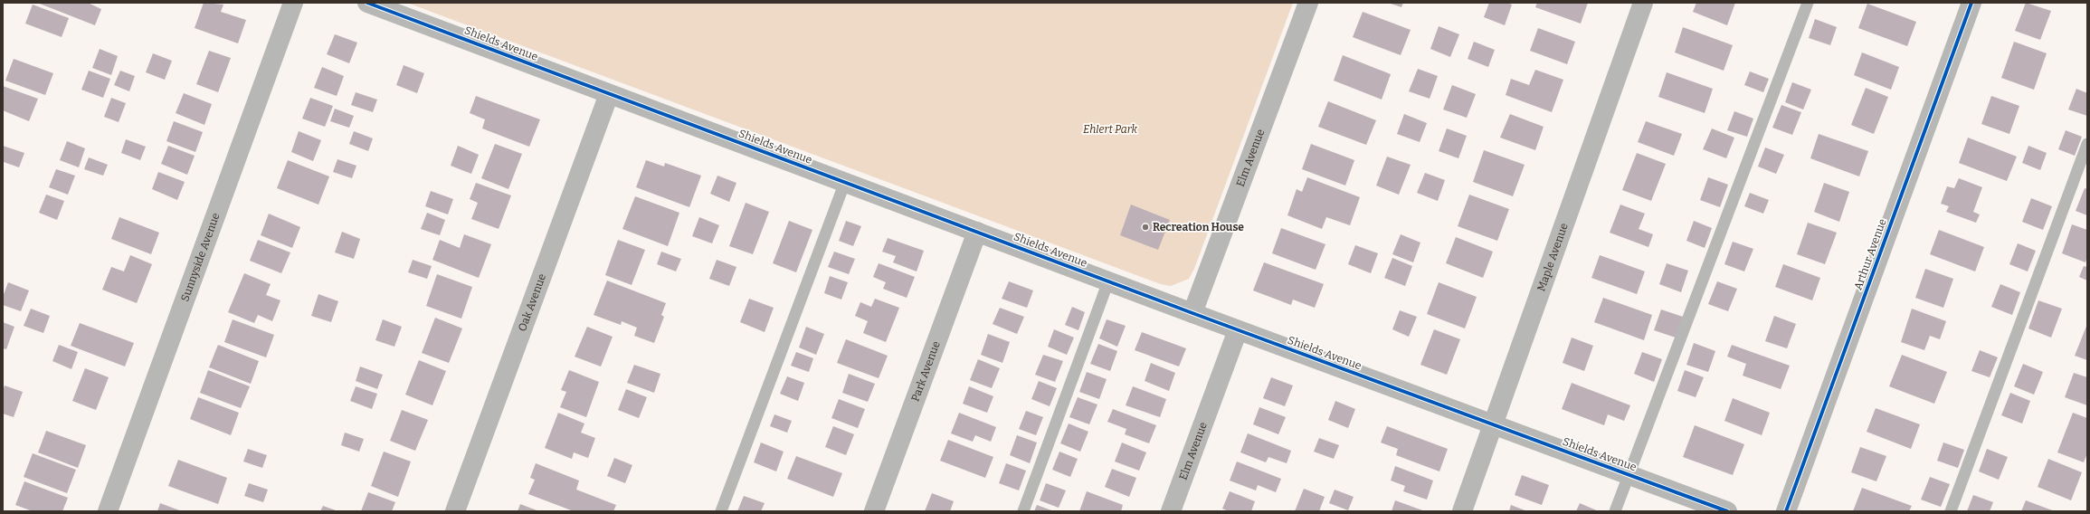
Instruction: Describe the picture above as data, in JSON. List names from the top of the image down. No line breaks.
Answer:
{"streets":{"street":["Shields Avenue","Elm Avenue","Arthur Avenue","Sunnyside Avenue","Maple Avenue","Oak Avenue","Park Avenue"]},"crossings":[["Shields Avenue","Elm Avenue"],["Shields Avenue","Maple Avenue"],["Shields Avenue","Oak Avenue"],["Shields Avenue","Park Avenue"]],"parks":["Ehlert Park"],"places":["Recreation House"]}
